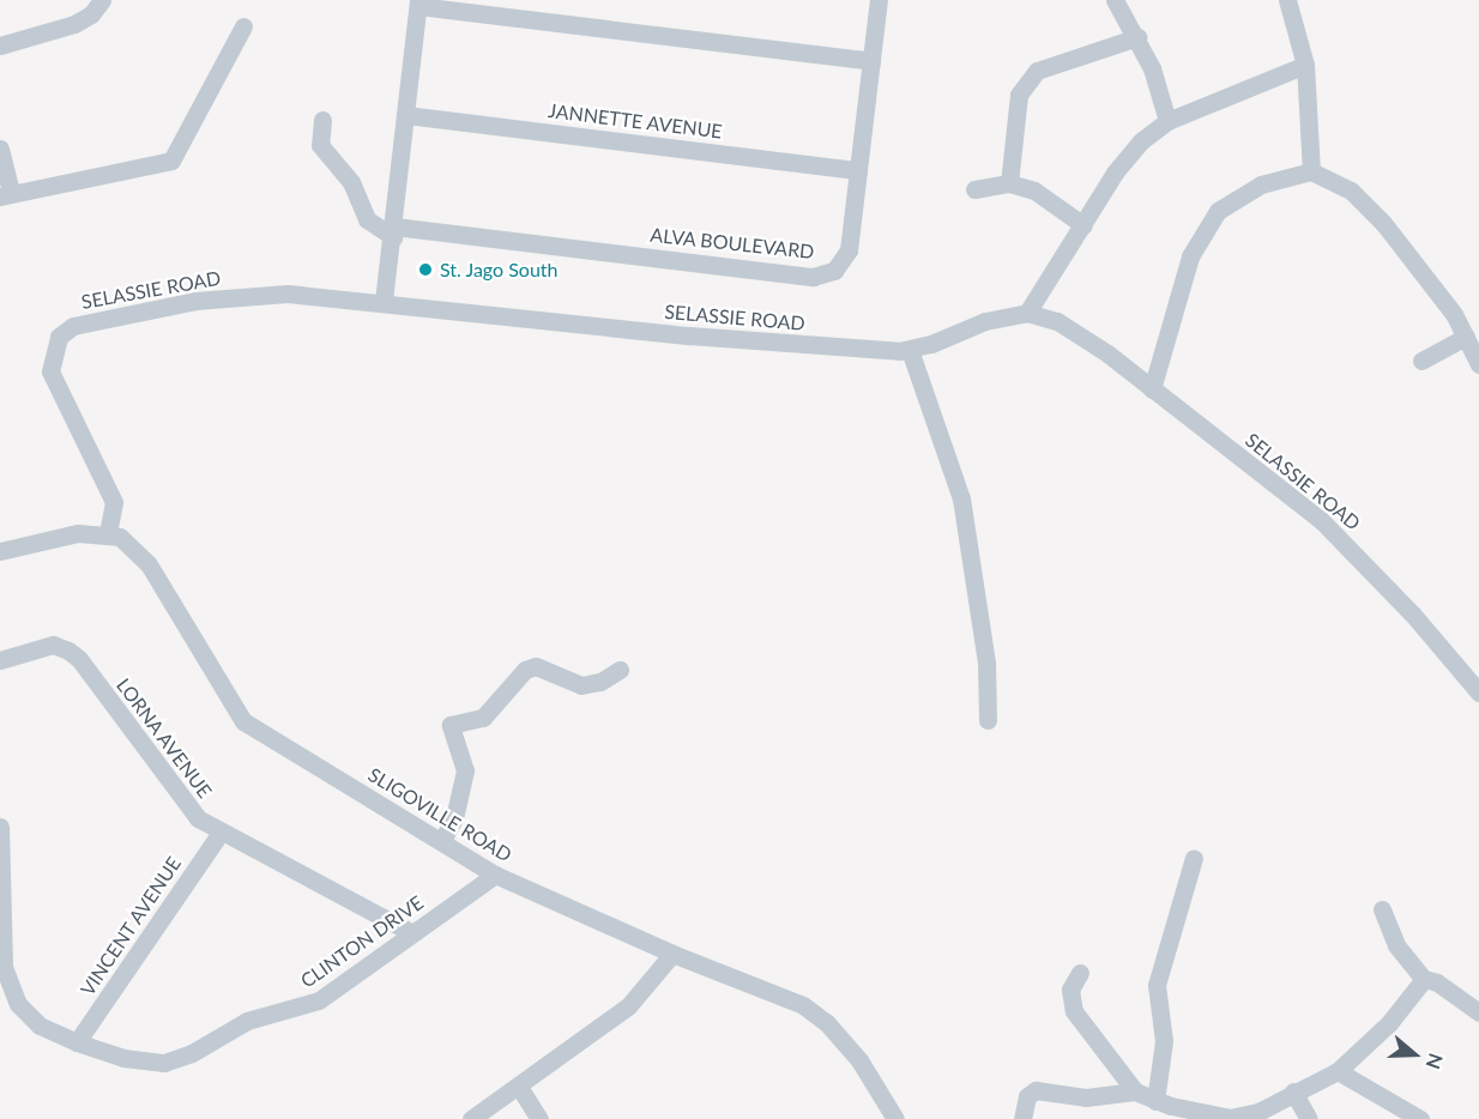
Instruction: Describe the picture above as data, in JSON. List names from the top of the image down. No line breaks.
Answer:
{"streets":{"street":["JANNETTE AVENUE","ALVA BOULEVARD","SELASSIE ROAD","LORNA AVENUE","SLIGOVILLE ROAD","VINCENT AVENUE","CLINTON DRIVE"]},"crossings":[["JANNETTE AVENUE","ALVA BOULEVARD"],["SELASSIE ROAD","SLIGOVILLE ROAD"],["LORNA AVENUE","VINCENT AVENUE"],["LORNA AVENUE","CLINTON DRIVE"],["SLIGOVILLE ROAD","CLINTON DRIVE"],["VINCENT AVENUE","CLINTON DRIVE"]],"places":["St. Jago South"],"north":"right"}
